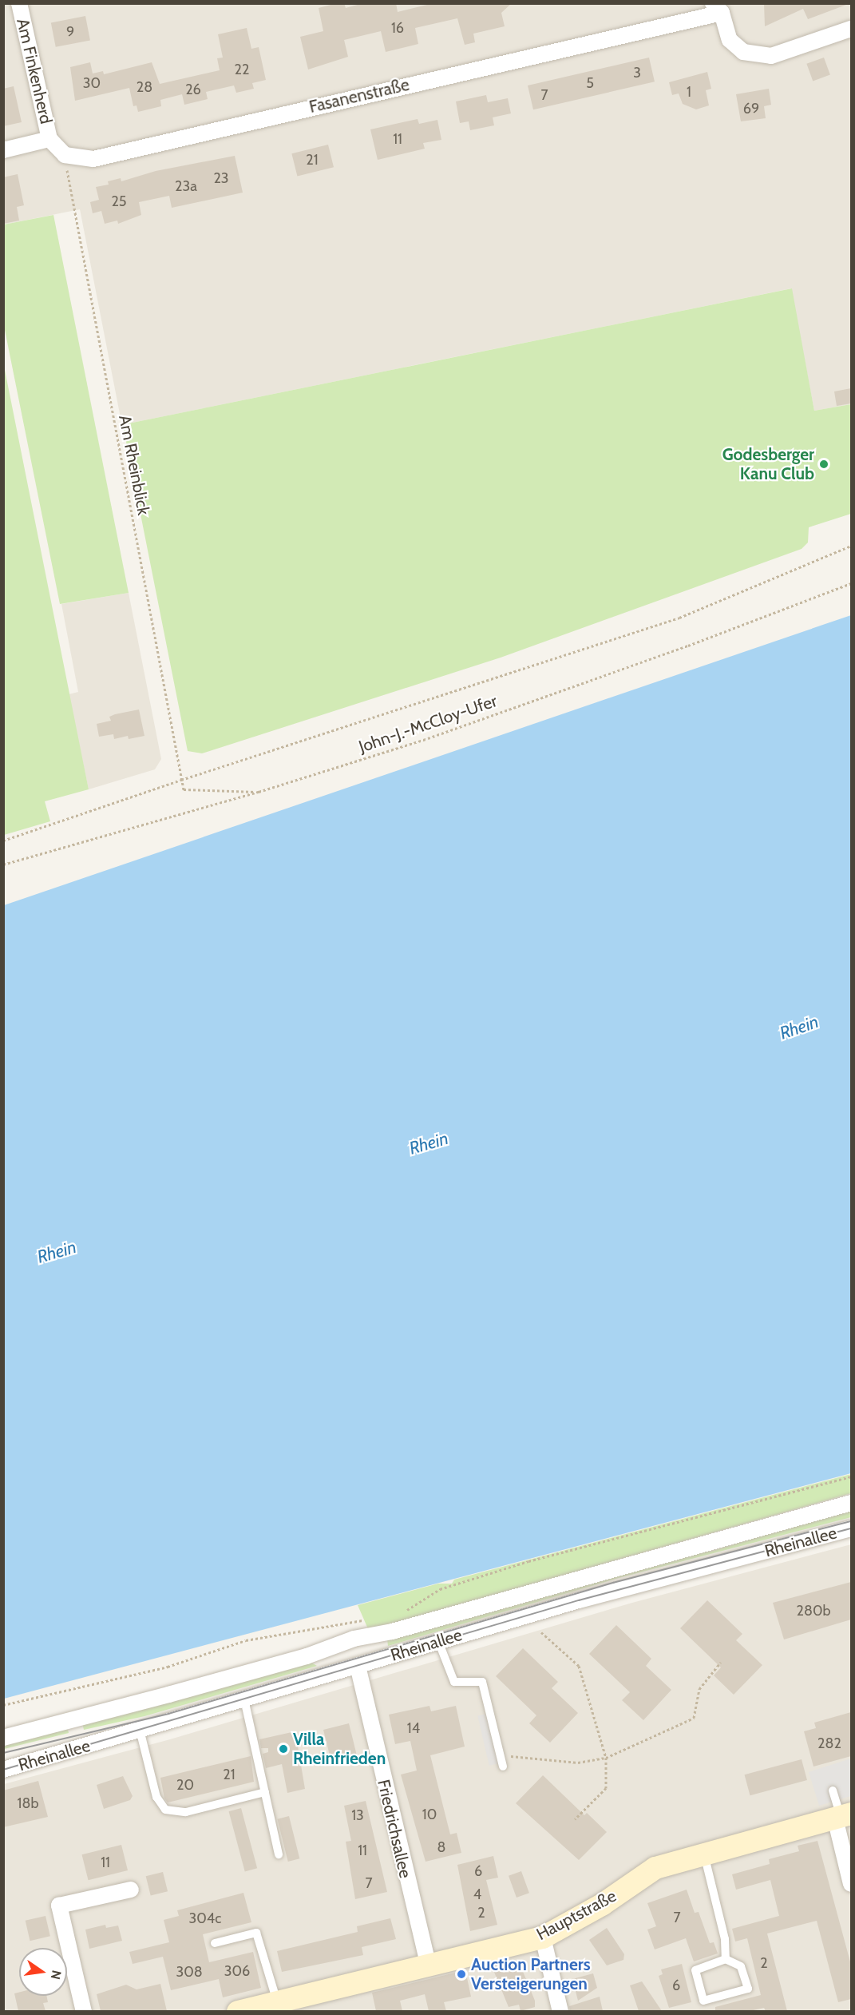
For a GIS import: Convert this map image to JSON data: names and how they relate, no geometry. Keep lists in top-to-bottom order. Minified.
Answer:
{"streets":{"main road":["Hauptstraße"],"street":["Am Finkenherd","Fasanenstraße","Rheinallee","Friedrichsallee"],"path":["Am Rheinblick","John-J.-McCloy-Ufer"]},"crossings":[["Fasanenstraße","Am Rheinblick"],["Rheinallee","Friedrichsallee"],["Friedrichsallee","Hauptstraße"]],"water":["Rhein"],"places":["Godesberger Kanu Club","Villa Rheinfrieden","Auction Partners Versteigerungen"],"house_numbers":["16","9","22","3","30","5","28","26","1","7","69","11","21","23","23a","25","280b","14","282","21","20","18b","10","13","8","11","11","6","7","4","2","7","304c","2","306","308","6"],"north":"right"}
